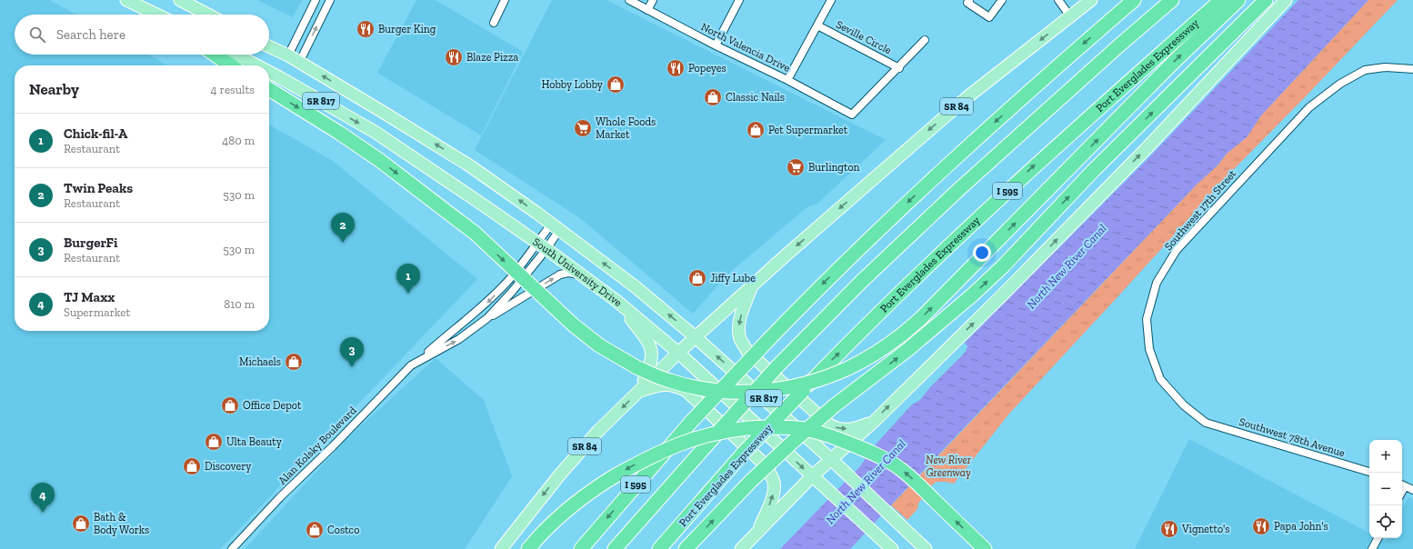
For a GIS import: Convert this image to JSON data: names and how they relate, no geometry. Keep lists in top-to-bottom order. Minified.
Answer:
{"streets":{"highway":["Port Everglades Expressway","I 595"],"main road":["SR 817","SR 84","South University Drive"],"street":["Seville Circle","North Valencia Drive","Southwest 17th Street","Southwest 78th Avenue","Alan Kolsky Boulevard"]},"crossings":[["Seville Circle","North Valencia Drive"],["SR 84","South University Drive"],["Southwest 17th Street","Southwest 78th Avenue"],["South University Drive","Alan Kolsky Boulevard"]],"water":["North New River Canal"],"parks":["New River Greenway"],"places":{"restaurant":["Burger King","Blaze Pizza","Popeyes","Papa John's","Vignetto's"],"shop":["Hobby Lobby","Classic Nails","Pet Supermarket","Jiffy Lube","Michaels","Office Depot","Ulta Beauty","Discovery","Bath & Body Works","Costco"],"supermarket":["Whole Foods Market","Burlington"]},"page":{"search":"Search here","heading":["Nearby","4 results"],"list":[{"mark":"1","name":"Chick-fil-A","note":"Restaurant","value":"480 m"},{"mark":"2","name":"Twin Peaks","note":"Restaurant","value":"530 m"},{"mark":"3","name":"BurgerFi","note":"Restaurant","value":"530 m"},{"mark":"4","name":"TJ Maxx","note":"Supermarket","value":"810 m"}],"pins":["2","1","3","4"],"map_buttons":["+","−"]}}
